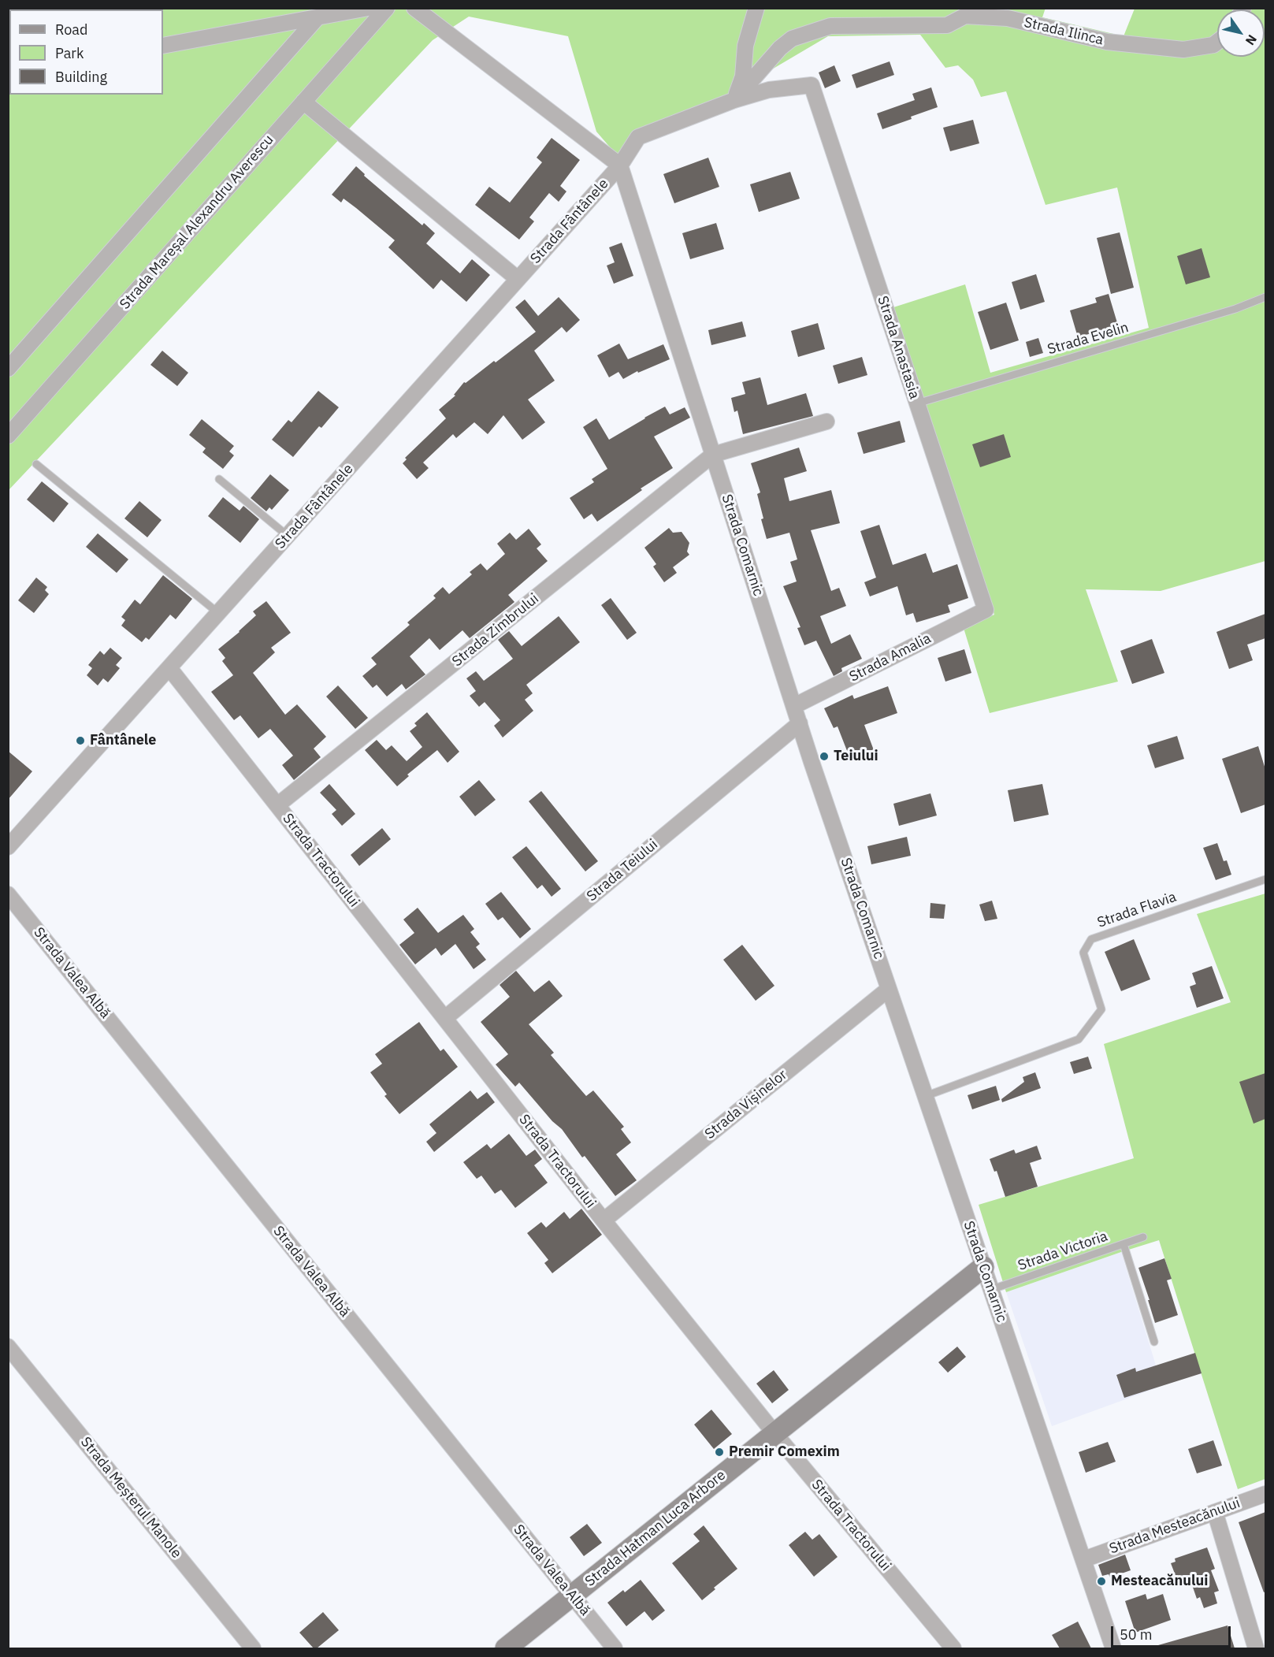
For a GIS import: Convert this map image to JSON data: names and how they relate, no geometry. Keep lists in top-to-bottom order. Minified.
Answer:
{"streets":{"street":["Strada Ilinca","Strada Fântânele","Strada Mareșal Alexandru Averescu","Strada Anastasia","Strada Comarnic","Strada Zimbrului","Strada Amalia","Strada Tractorului","Strada Teiului","Strada Valea Albă","Strada Vișinelor","Strada Meșterul Manole","Strada Mesteacănului","Strada Hatman Luca Arbore"],"lane":["Strada Evelin","Strada Flavia","Strada Victoria"]},"crossings":[["Strada Ilinca","Strada Fântânele"],["Strada Fântânele","Strada Anastasia"],["Strada Fântânele","Strada Comarnic"],["Strada Fântânele","Strada Tractorului"],["Strada Evelin","Strada Anastasia"],["Strada Anastasia","Strada Amalia"],["Strada Comarnic","Strada Zimbrului"],["Strada Comarnic","Strada Amalia"],["Strada Comarnic","Strada Teiului"],["Strada Comarnic","Strada Flavia"],["Strada Comarnic","Strada Vișinelor"],["Strada Comarnic","Strada Victoria"],["Strada Comarnic","Strada Mesteacănului"],["Strada Comarnic","Strada Hatman Luca Arbore"],["Strada Zimbrului","Strada Tractorului"],["Strada Tractorului","Strada Teiului"],["Strada Tractorului","Strada Vișinelor"],["Strada Tractorului","Strada Hatman Luca Arbore"],["Strada Valea Albă","Strada Hatman Luca Arbore"]],"places":["Fântânele","Teiului","Premir Comexim","Mesteacănului"],"legend":["Road","Park","Building"],"scale_bar":"50 m","north":"bottom right"}
